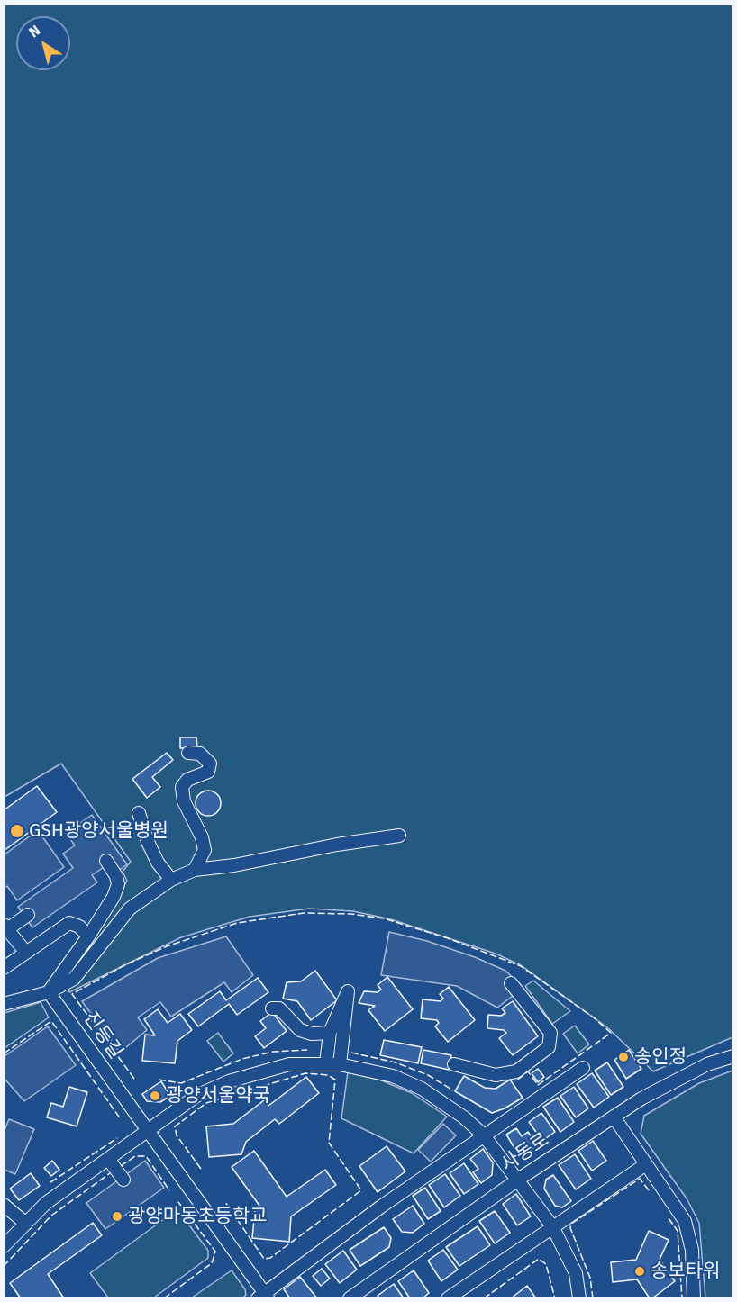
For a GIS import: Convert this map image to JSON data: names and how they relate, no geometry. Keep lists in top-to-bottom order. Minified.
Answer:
{"streets":{"street":["진등길","사동로"]},"places":["GSH광양서울병원","송인정","광양서울약국","광양마동초등학교","송보타워"],"north":"top left"}
